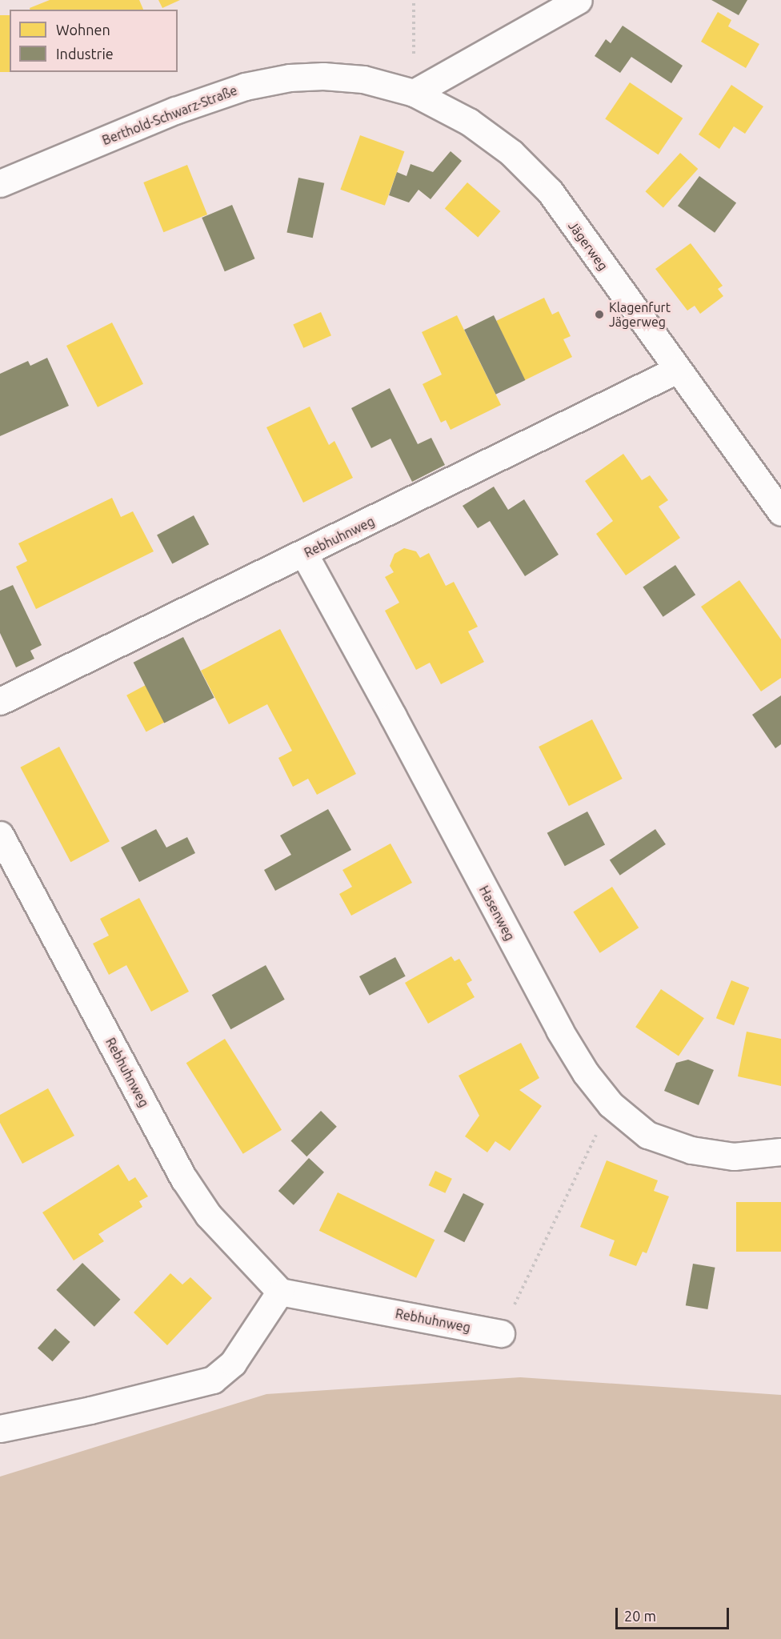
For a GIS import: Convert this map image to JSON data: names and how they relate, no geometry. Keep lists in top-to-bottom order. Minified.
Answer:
{"streets":{"street":["Berthold-Schwarz-Straße","Jägerweg","Rebhuhnweg","Hasenweg"]},"crossings":[["Berthold-Schwarz-Straße","Jägerweg"],["Jägerweg","Rebhuhnweg"],["Rebhuhnweg","Hasenweg"]],"places":["Klagenfurt Jägerweg"],"legend":["Wohnen","Industrie"],"scale_bar":"20 m"}
